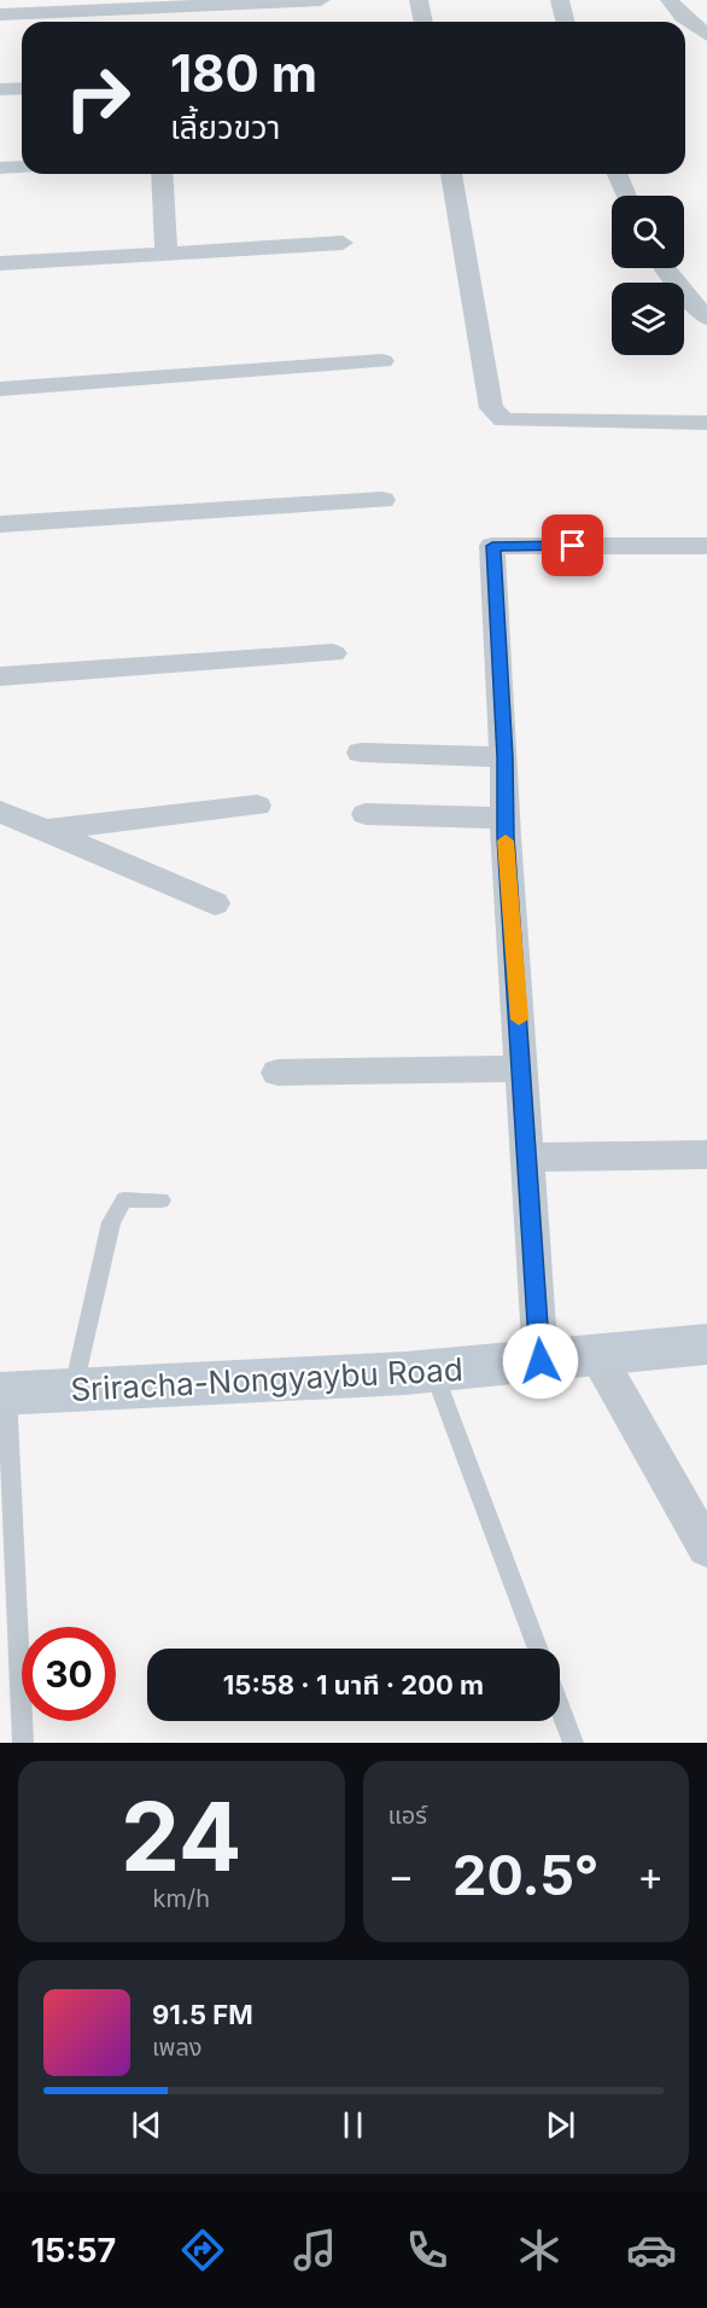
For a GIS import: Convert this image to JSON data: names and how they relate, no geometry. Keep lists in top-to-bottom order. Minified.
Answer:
{"streets":{"main road":["Sriracha-Nongyaybu Road"]},"page":{"turn":["180 m","เลี้ยวขวา"],"limit":"30","trip":"15:58 · 1 นาที · 200 m","tile":[["24","km/h"],"แอร์"],"heat":["−","20.5°","+"],"song":["91.5 FM","เพลง"],"tabs":"15:57"}}
